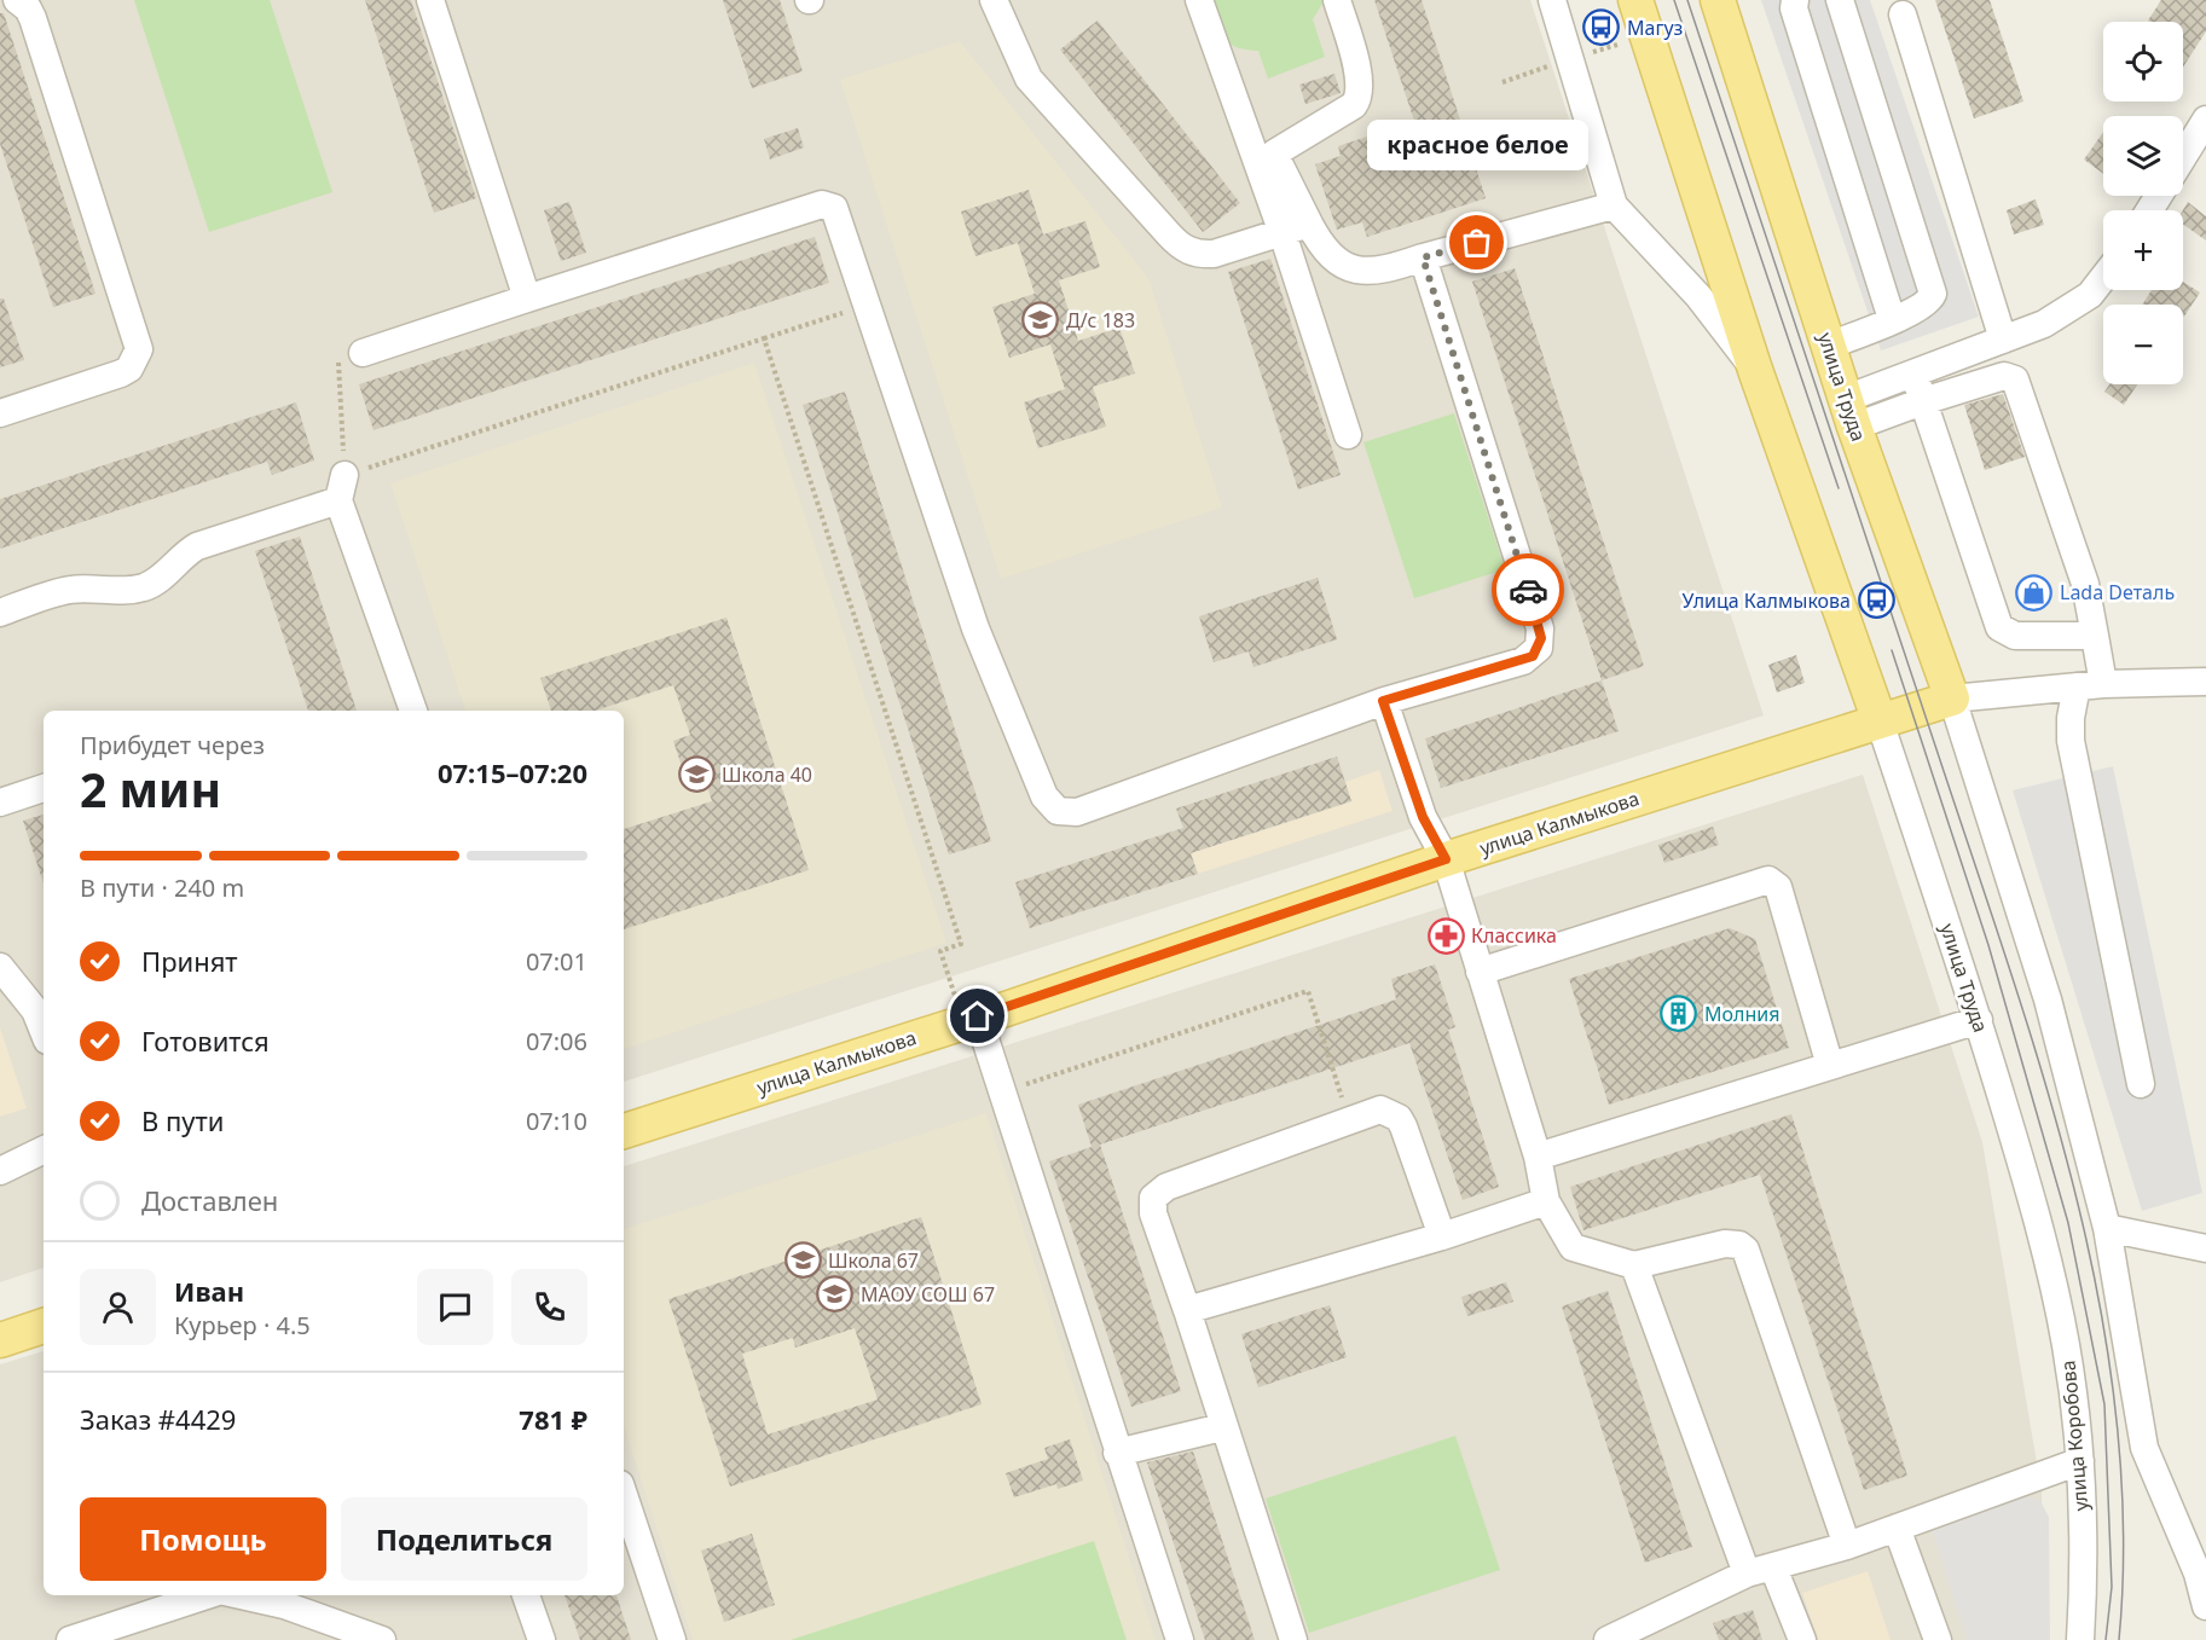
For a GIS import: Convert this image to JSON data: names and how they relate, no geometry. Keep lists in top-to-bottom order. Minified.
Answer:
{"streets":{"main road":["улица Труда","улица Калмыкова"],"street":["улица Коробова"]},"crossings":[["улица Труда","улица Калмыкова"],["улица Труда","улица Коробова"]],"places":{"bus stop":["Магуз","Улица Калмыкова"],"other":["красное белое"],"school or university":["Д/с 183","Школа 40","Школа 67","МАОУ СОШ 67"],"shop":["Lada Dеталь"],"pharmacy":["Классика"],"building":["Молния"]},"page":{"map_buttons":["+","−"],"bubble":"красное белое","heading":["2 мин","Прибудет через","07:15–07:20"],"panel":["Иван","Курьер · 4.5","Заказ #4429","781 ₽"],"bar":"В пути · 240 m","list":[["Принят","07:01"],["Готовится","07:06"],["В пути","07:10"],"Доставлен"],"buttons":["Помощь","Поделиться"]}}
